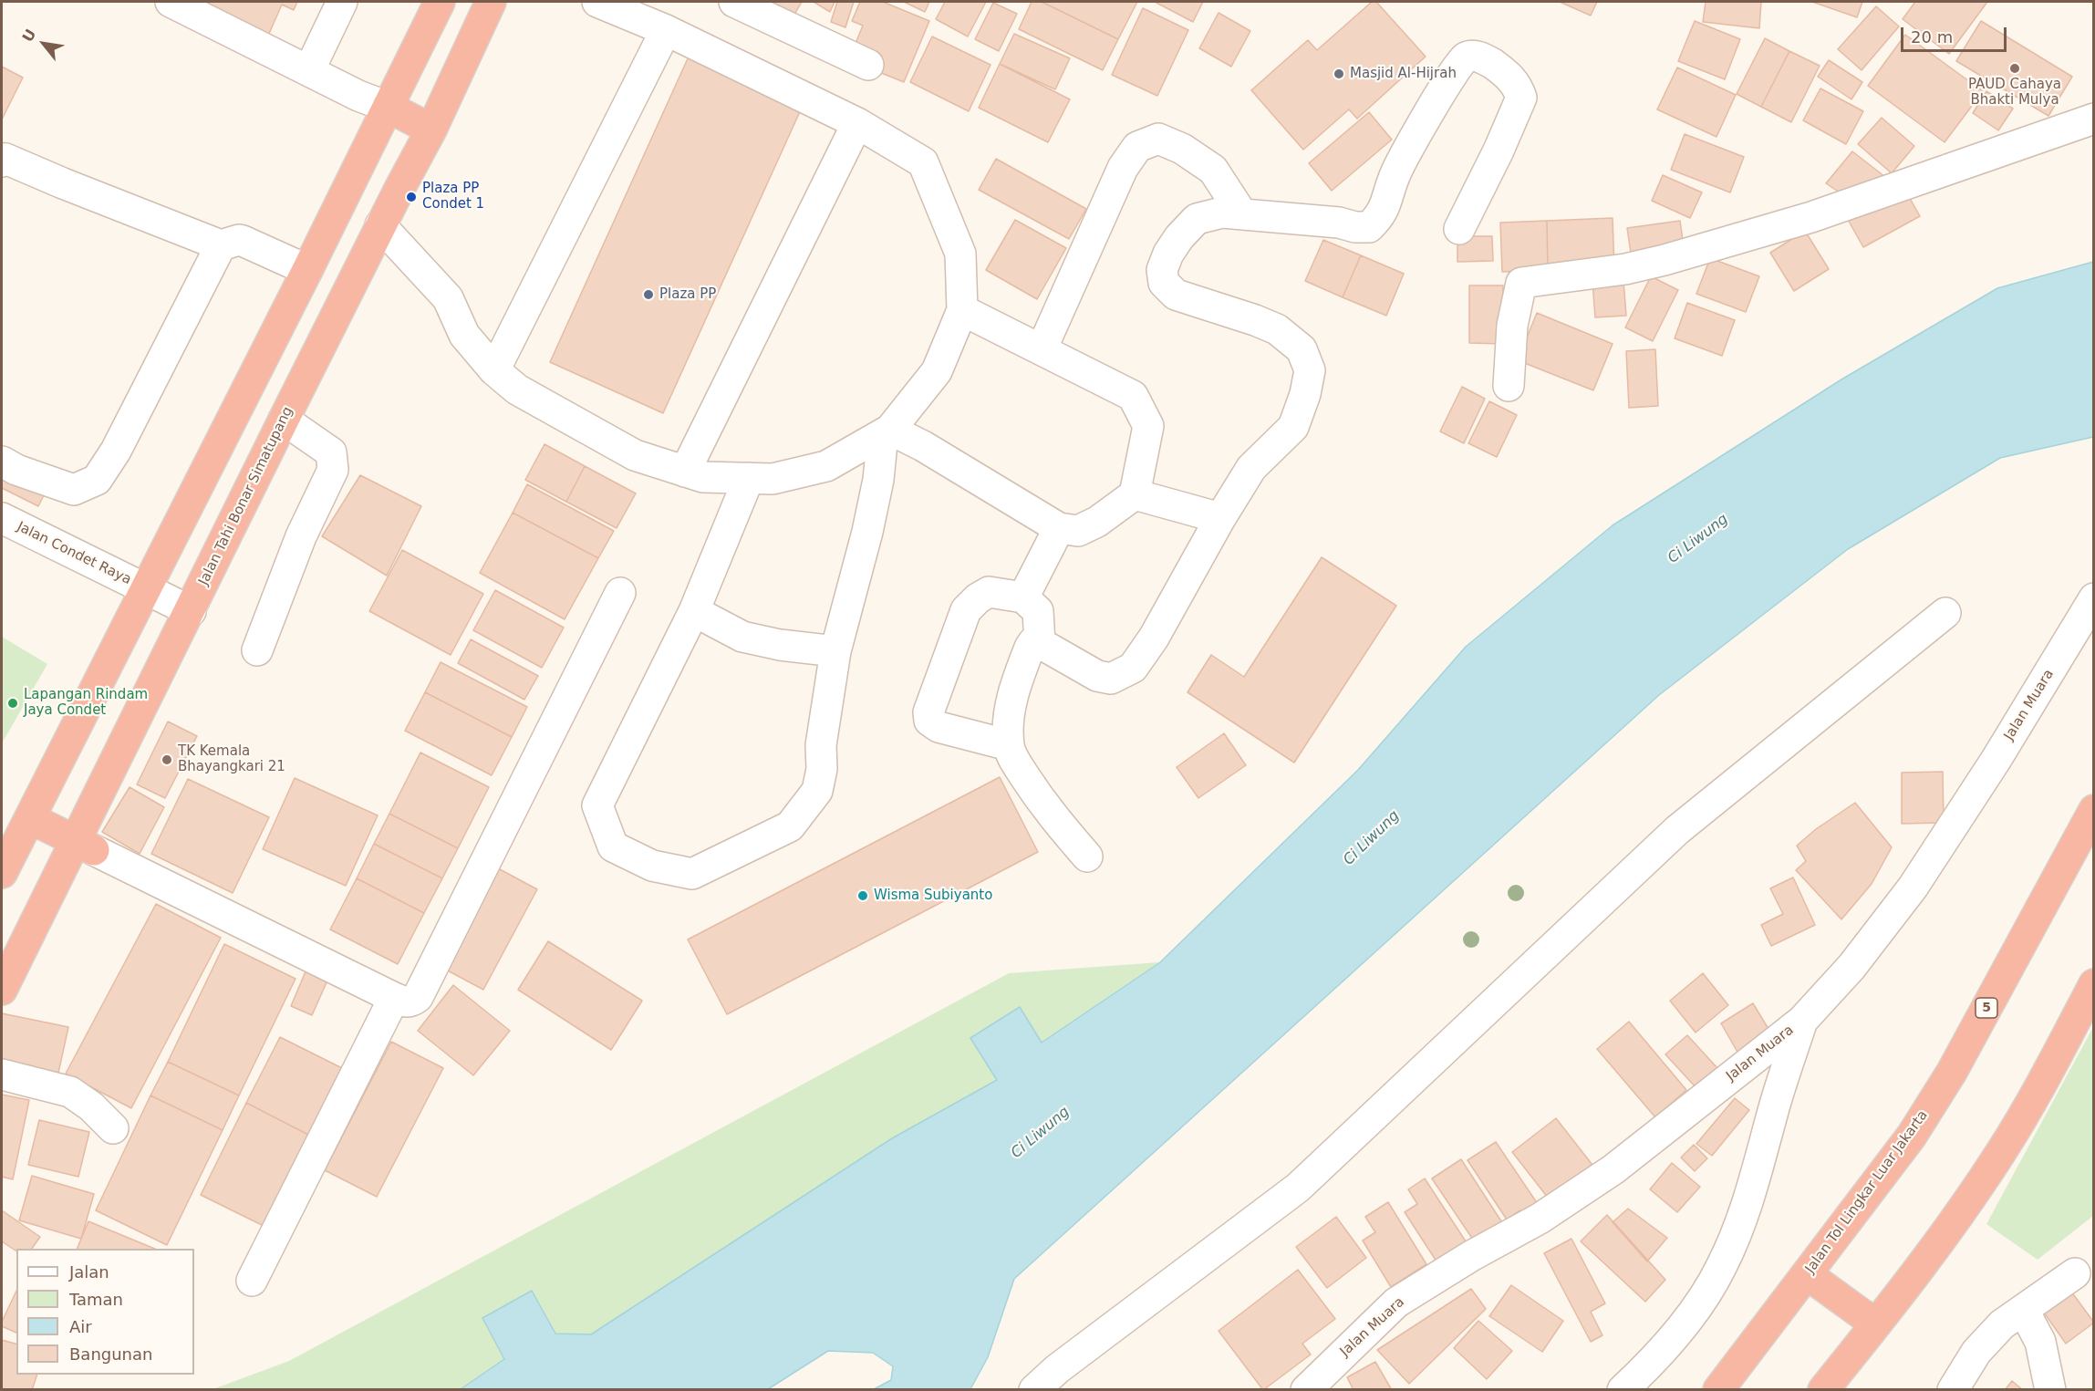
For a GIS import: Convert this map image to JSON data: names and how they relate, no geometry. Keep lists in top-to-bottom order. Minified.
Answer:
{"streets":{"highway":["Jalan Tahi Bonar Simatupang","5","Jalan Tol Lingkar Luar Jakarta"],"street":["Jalan Condet Raya","Jalan Muara"]},"crossings":[["Jalan Tahi Bonar Simatupang","Jalan Condet Raya"]],"water":["Ci Liwung"],"places":["PAUD Cahaya Bhakti Mulya","Masjid Al-Hijrah","Plaza PP Condet 1","Plaza PP","Lapangan Rindam Jaya Condet","TK Kemala Bhayangkari 21","Wisma Subiyanto"],"legend":["Jalan","Taman","Air","Bangunan"],"scale_bar":"20 m","north":"top left"}
